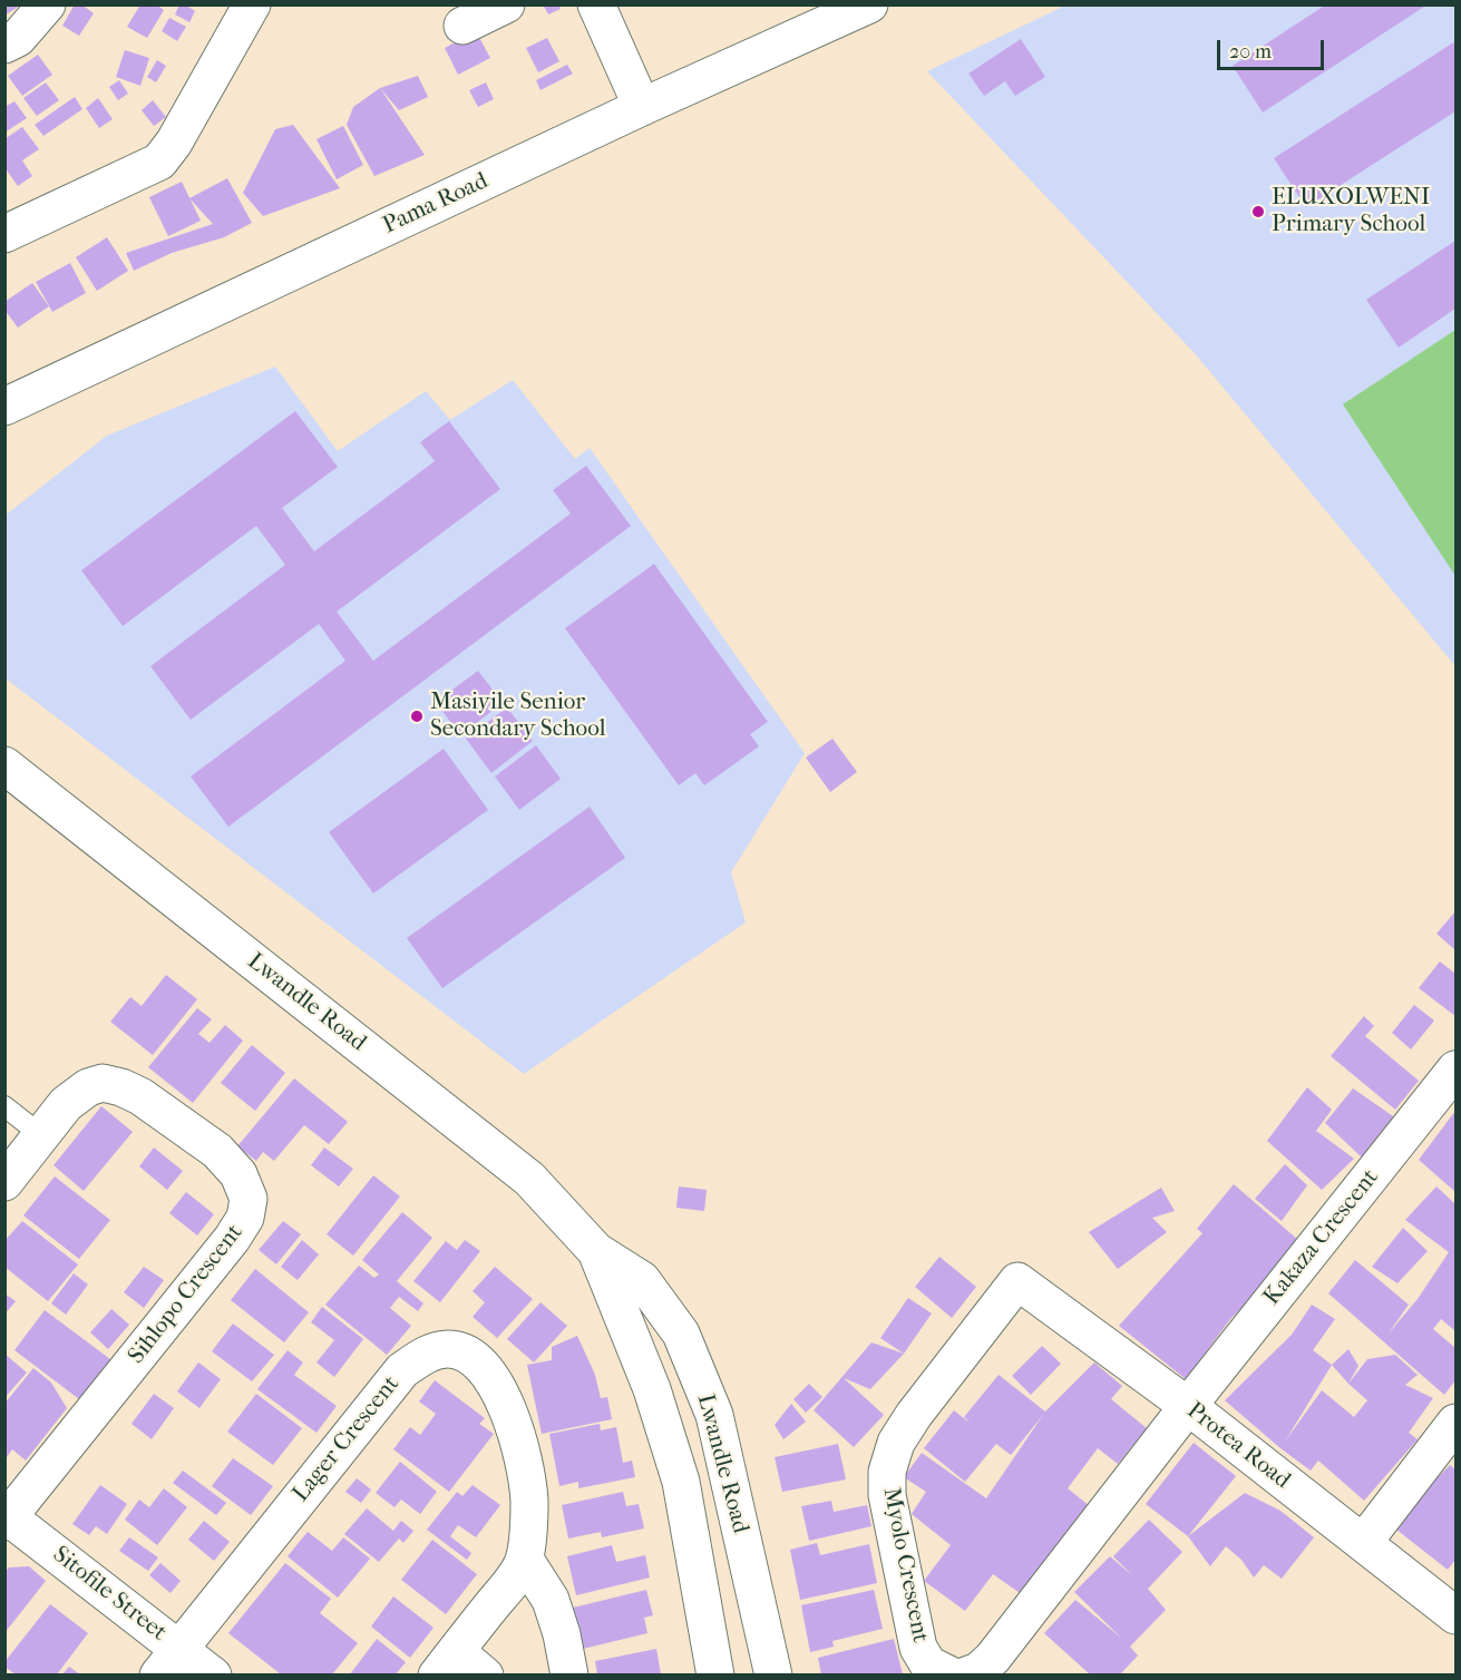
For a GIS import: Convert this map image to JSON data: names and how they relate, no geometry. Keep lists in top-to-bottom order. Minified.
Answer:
{"streets":{"street":["Pama Road","Lwandle Road","Kakaza Crescent","Sihlopo Crescent","Lager Crescent","Protea Road","Myolo Crescent","Sitofile Street"]},"crossings":[["Kakaza Crescent","Protea Road"],["Sihlopo Crescent","Sitofile Street"],["Lager Crescent","Sitofile Street"],["Protea Road","Myolo Crescent"]],"places":["ELUXOLWENI Primary School","Masiyile Senior Secondary School"],"scale_bar":"20 m"}
